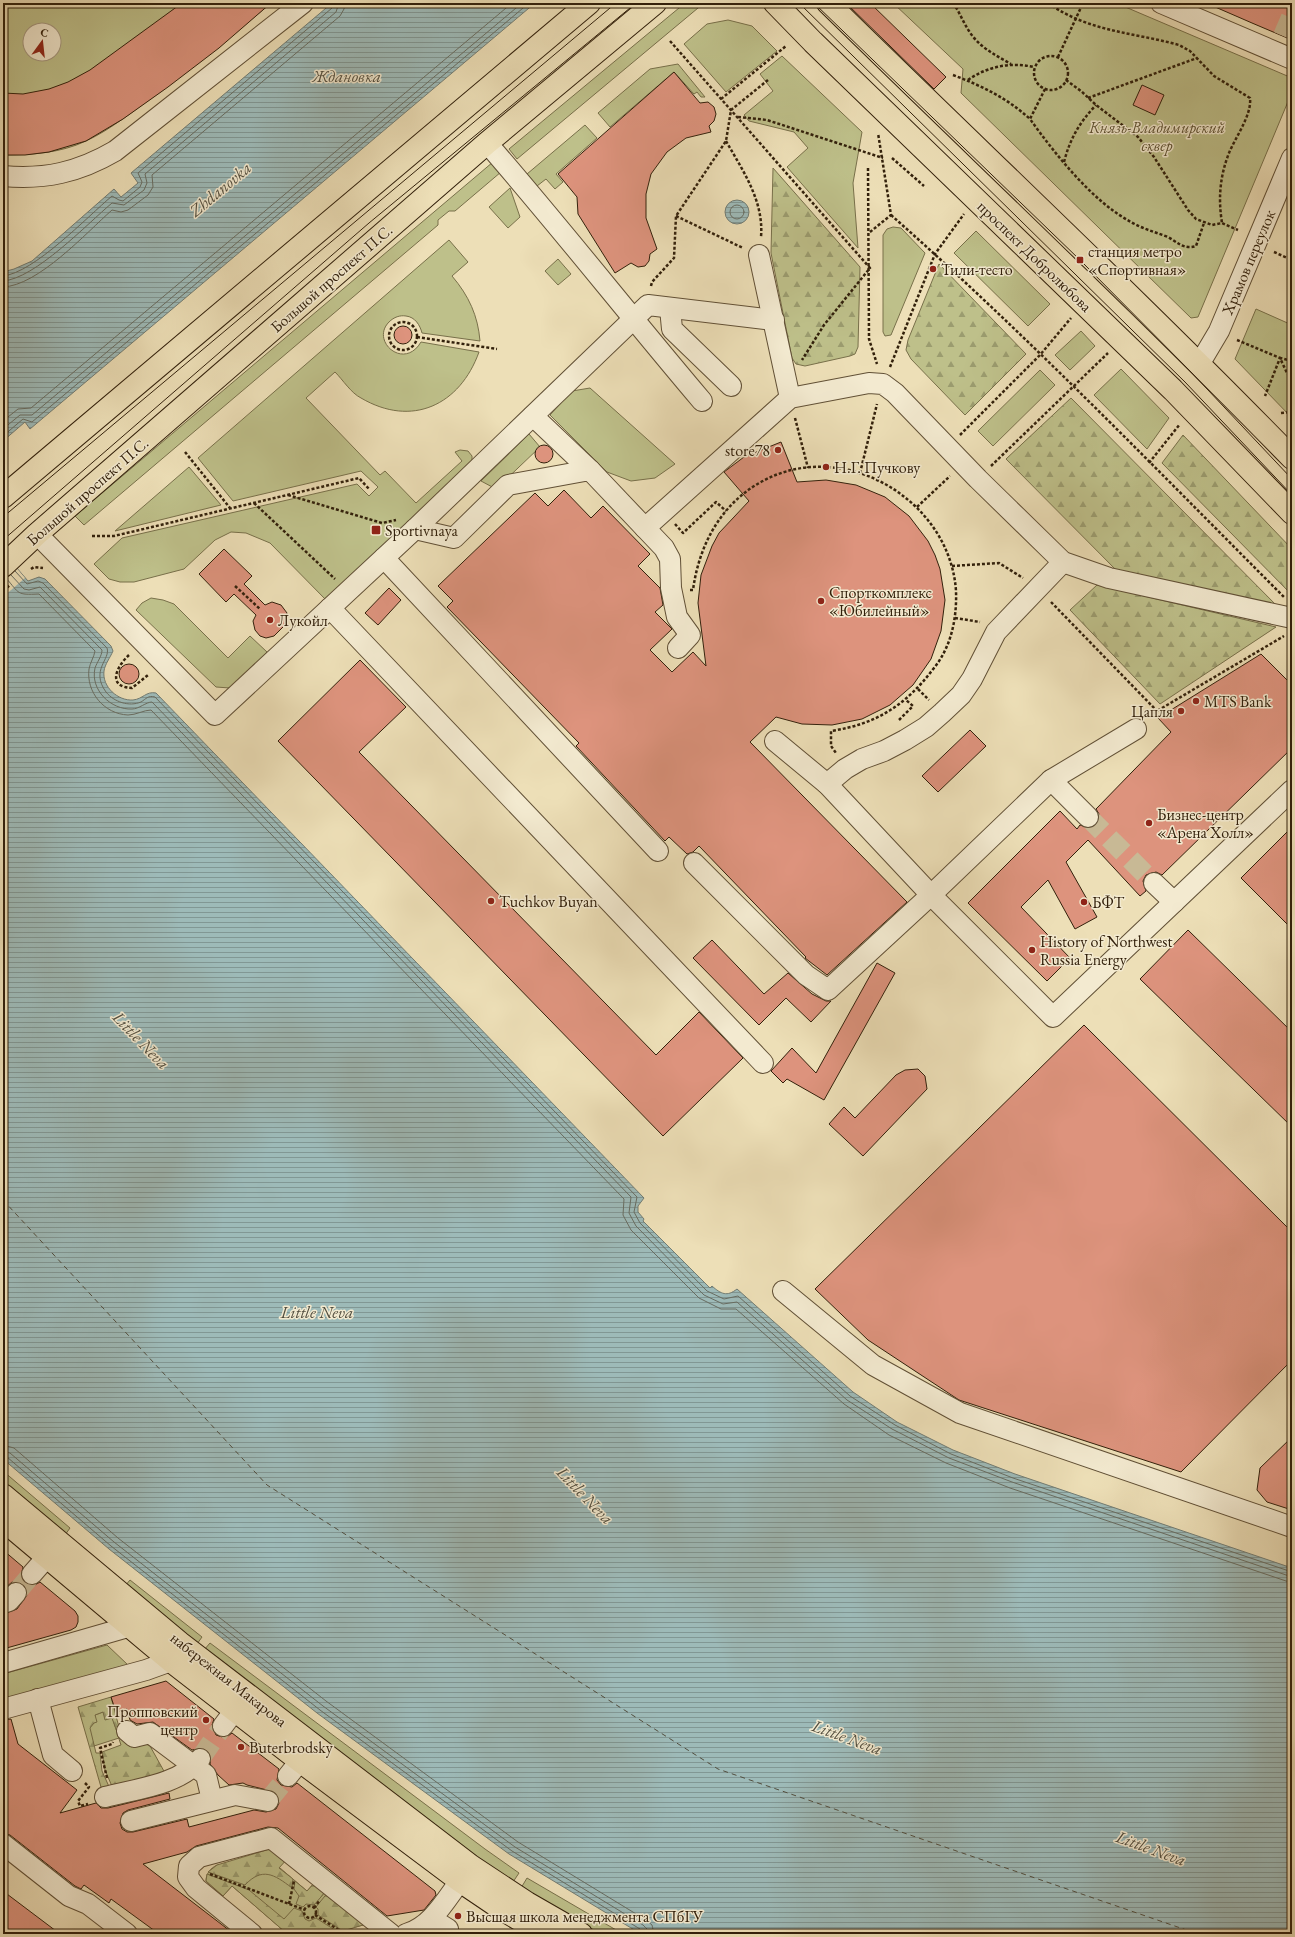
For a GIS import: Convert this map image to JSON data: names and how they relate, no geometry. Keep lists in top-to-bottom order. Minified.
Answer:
{"streets":{"main road":["проспект Добролюбова","Большой проспект П.С.","набережная Макарова"],"street":["Храмов переулок"]},"water":["Ждановка","Zhdanovka","Little Neva"],"parks":["Князь-Владимирский сквер"],"places":{"transit":["станция метро «Спортивная»","Sportivnaya"],"other":["Тили-тесто","store78","Н.Г. Пучкову","Спорткомплекс «Юбилейный»","Лукойл","МТS Bank","Цапля","Бизнес-центр «Арена Холл»","Tuchkov Buyan","БФТ","History of Northwest Russia Energy","Пропповский центр","Buterbrodsky","Высшая школа менеджмента СПбГУ"]},"north":"top"}
